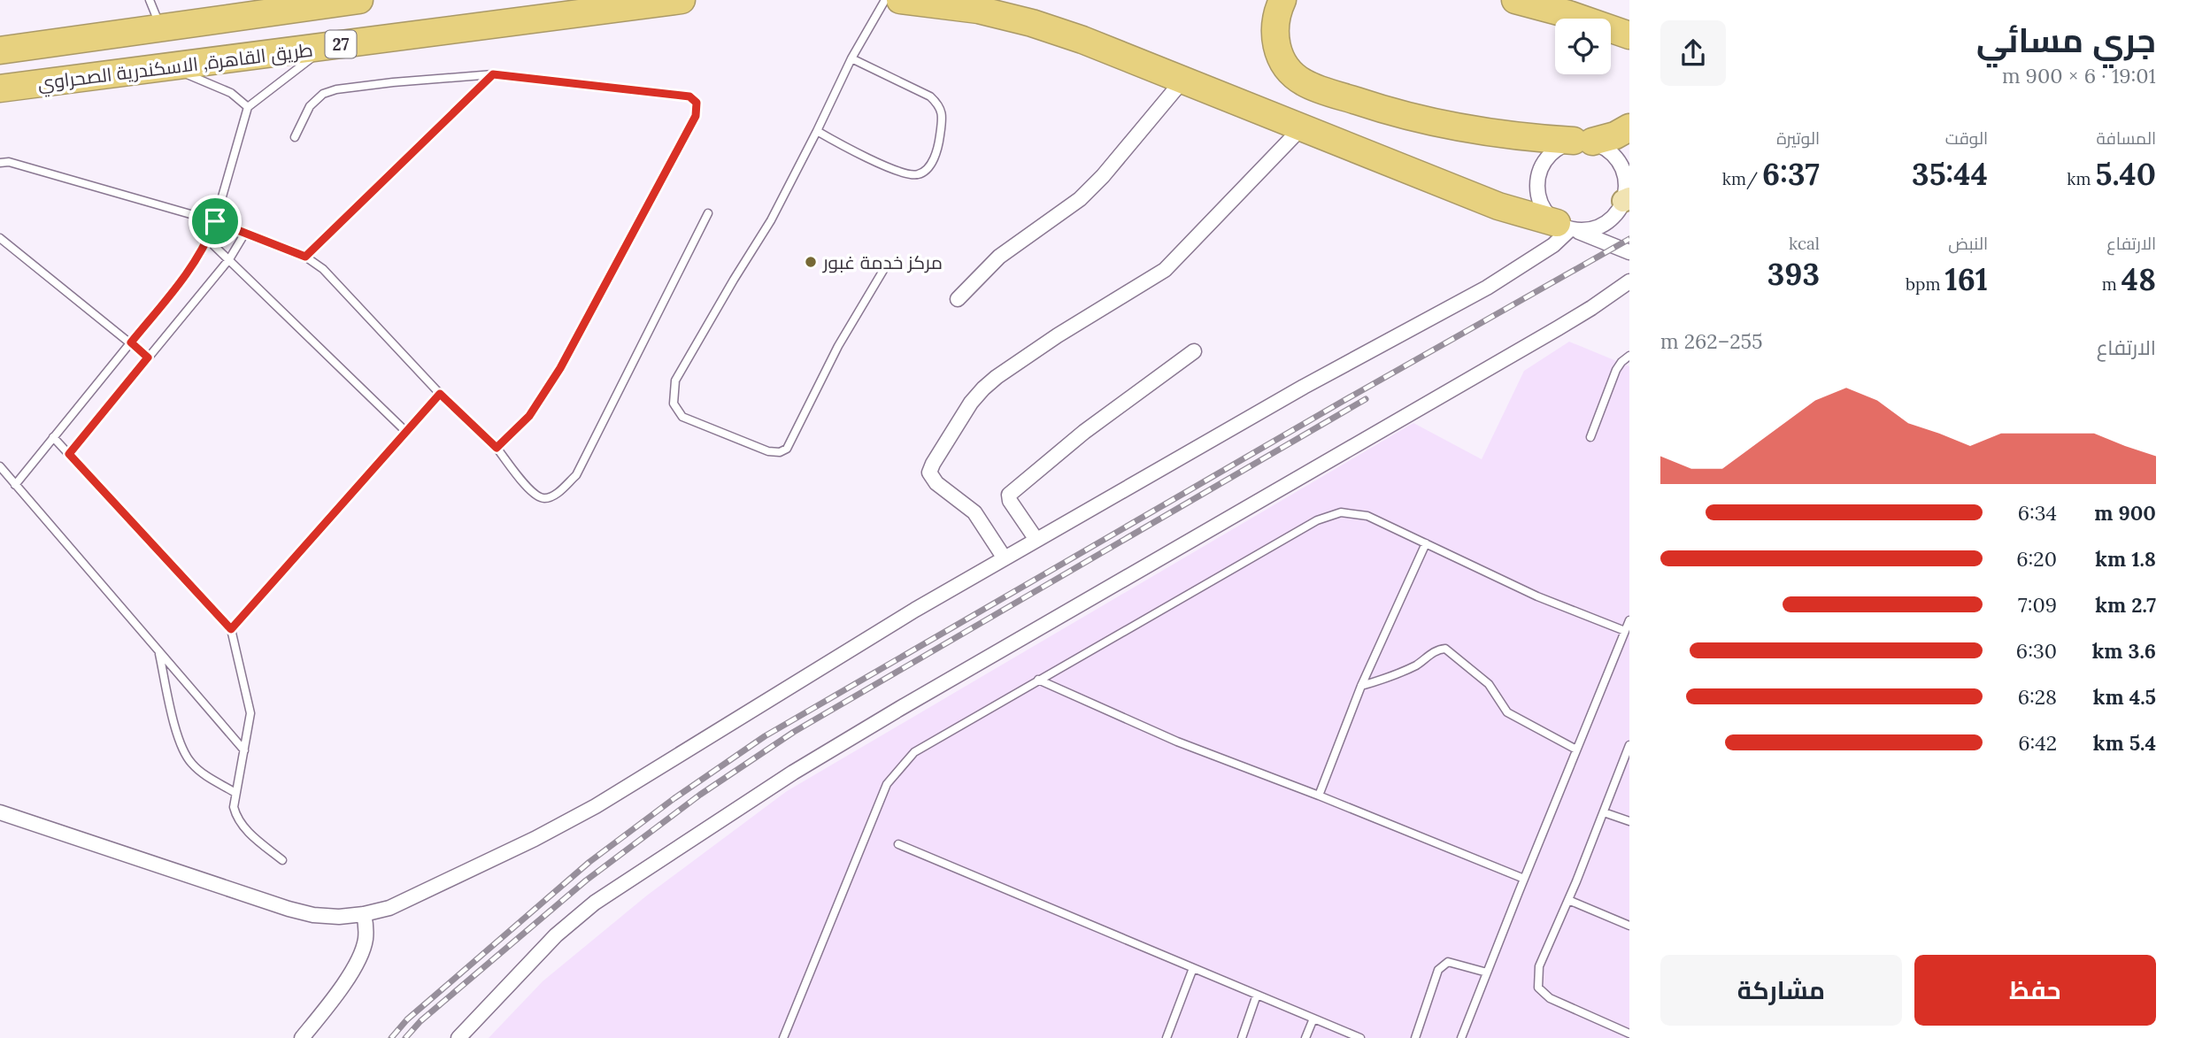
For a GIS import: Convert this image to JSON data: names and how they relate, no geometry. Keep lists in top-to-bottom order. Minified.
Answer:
{"streets":{"highway":["27","طريق القاهرة, الاسكندرية الصحراوي"]},"places":["مركز خدمة غبور"],"page":{"heading":["جري مسائي","19:01 · 6 × 900 m"],"stats":[["المسافة","5.40 km"],["الوقت","35:44"],["الوتيرة","6:37 /km"],["الارتفاع","48 m"],["النبض","161 bpm"],["kcal","393"]],"chart":["الارتفاع","255–262 m"],"list":[{"name":"900 m","note":"6:34"},{"name":"1.8 km","note":"6:20"},{"name":"2.7 km","note":"7:09"},{"name":"3.6 km","note":"6:30"},{"name":"4.5 km","note":"6:28"},{"name":"5.4 km","note":"6:42"}],"buttons":["حفظ","مشاركة"]}}
